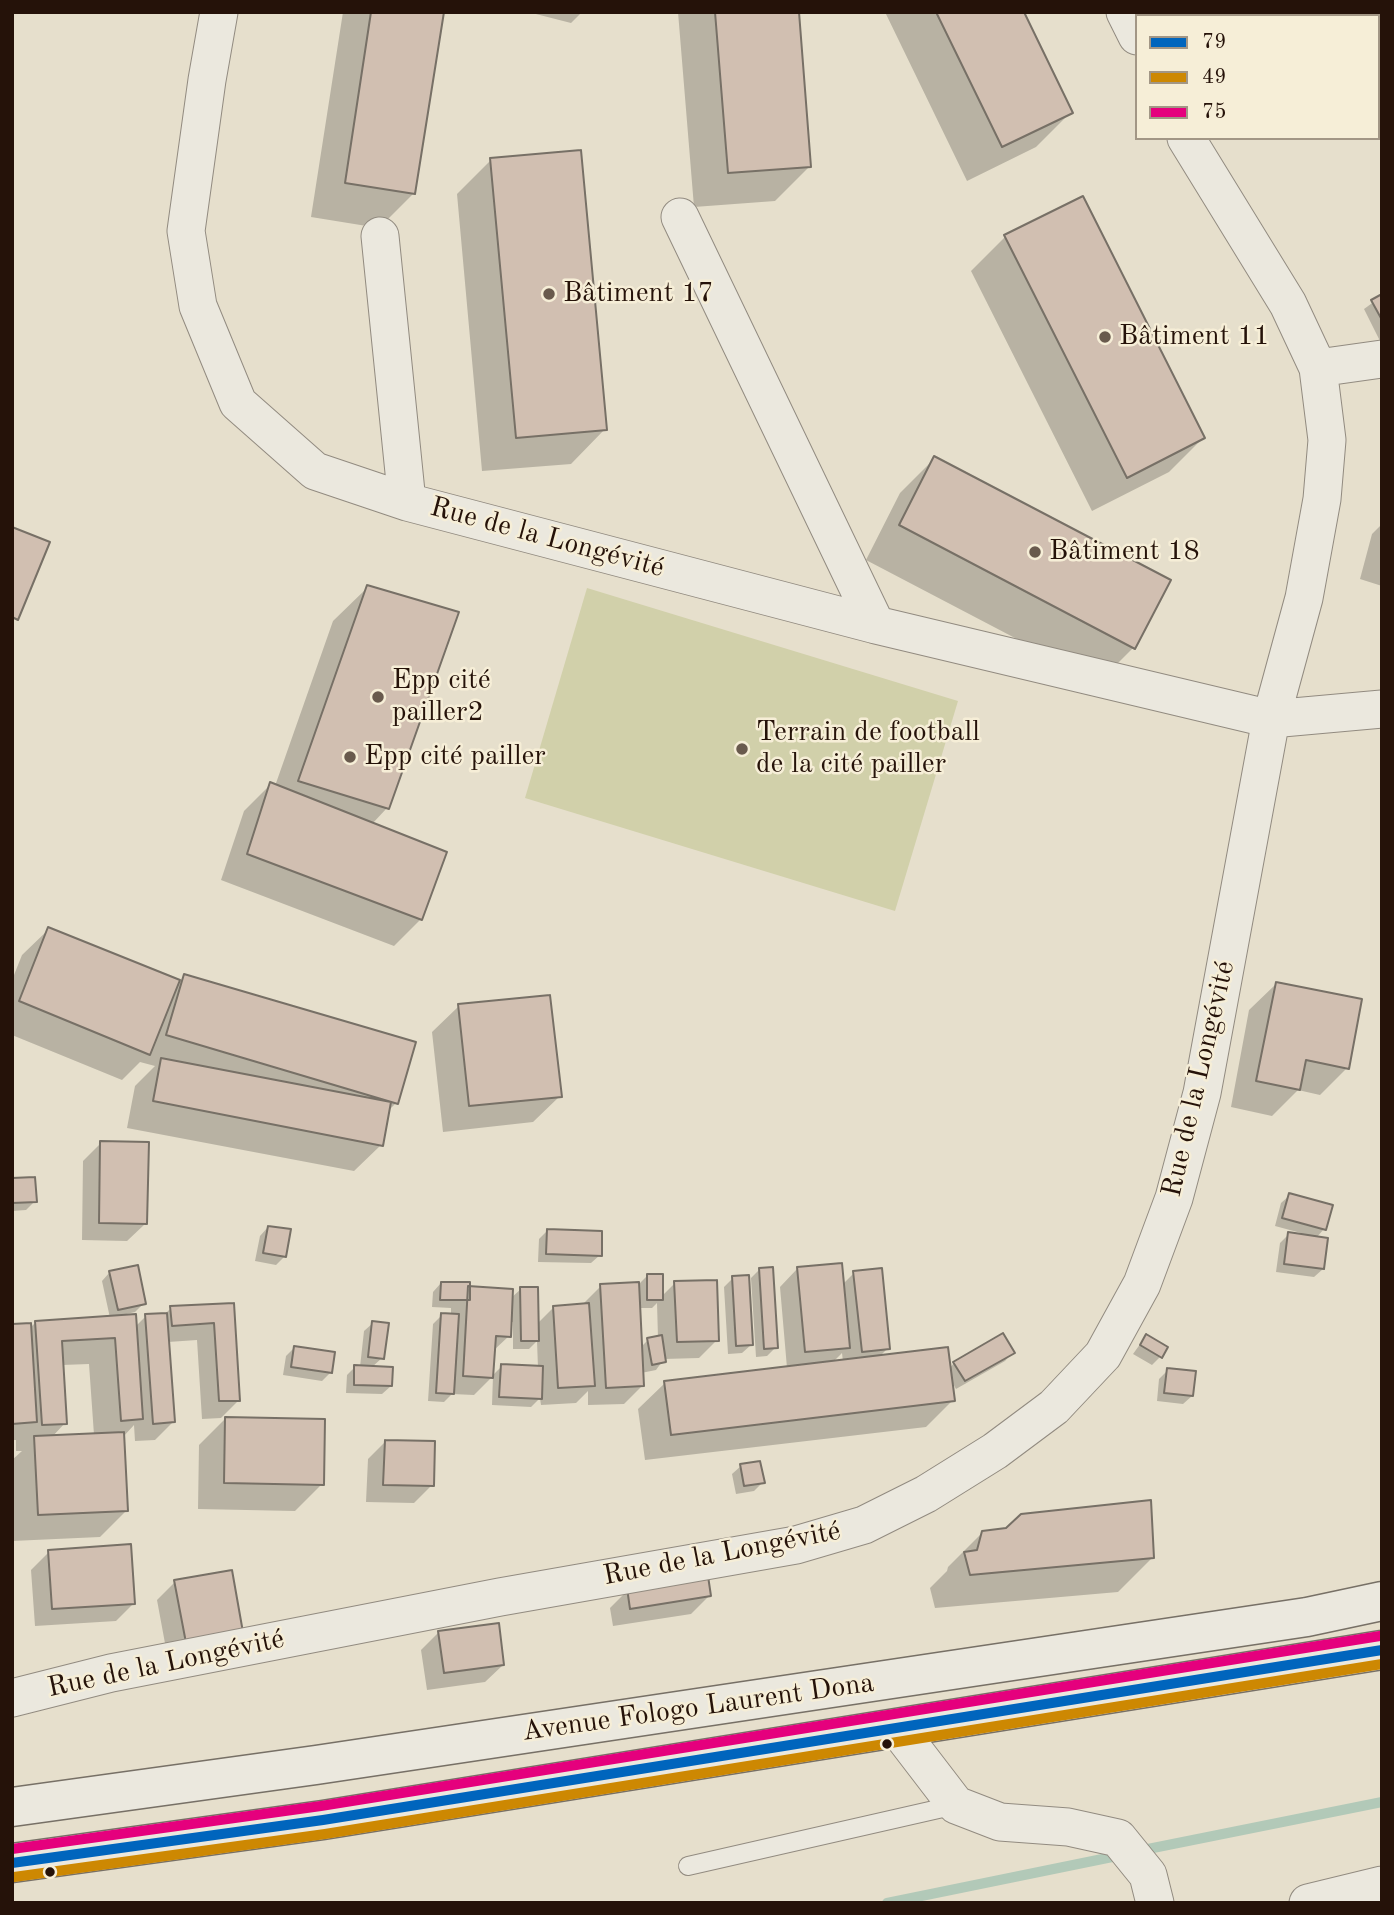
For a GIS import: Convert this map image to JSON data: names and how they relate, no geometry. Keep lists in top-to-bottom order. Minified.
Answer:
{"streets":{"main road":["Avenue Fologo Laurent Dona"],"street":["Rue de la Longévité"]},"places":["Bâtiment 17","Bâtiment 11","Bâtiment 18","Epp cité pailler2","Terrain de football de la cité pailler","Epp cité pailler"],"lines":["transit line 75","transit line 79","transit line 49"],"legend":["79","49","75"]}
